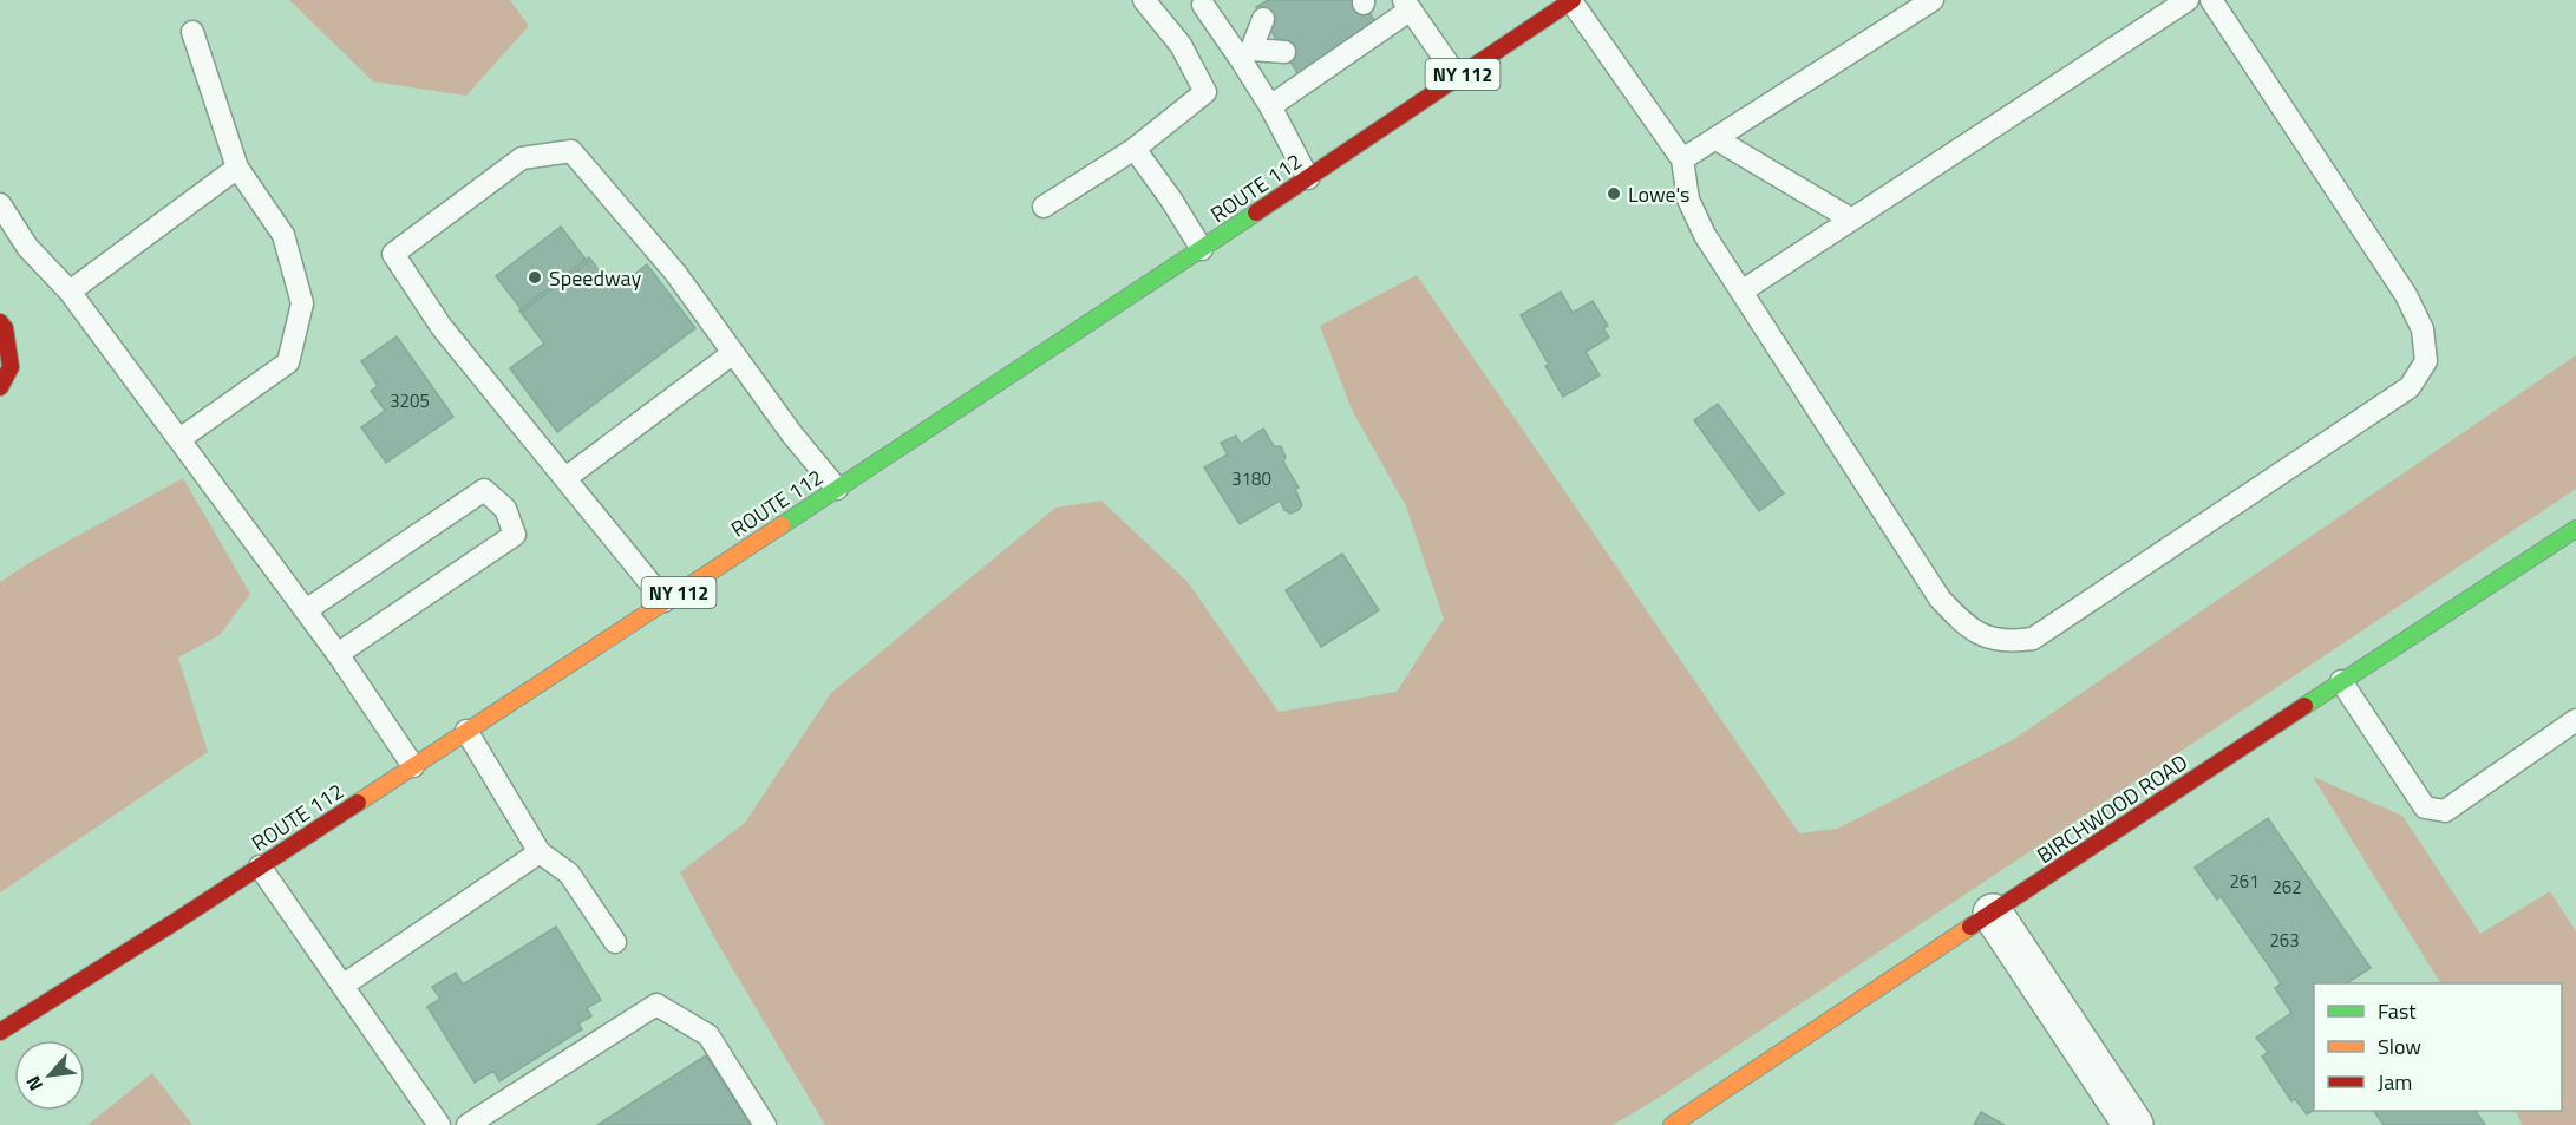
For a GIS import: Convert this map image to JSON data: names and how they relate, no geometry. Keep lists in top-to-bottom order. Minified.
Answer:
{"streets":{"main road":["NY 112","ROUTE 112","BIRCHWOOD ROAD"]},"places":["Lowe's","Speedway"],"house_numbers":["3205","3180","261","262","263"],"legend":["Fast","Slow","Jam"],"north":"bottom left"}
